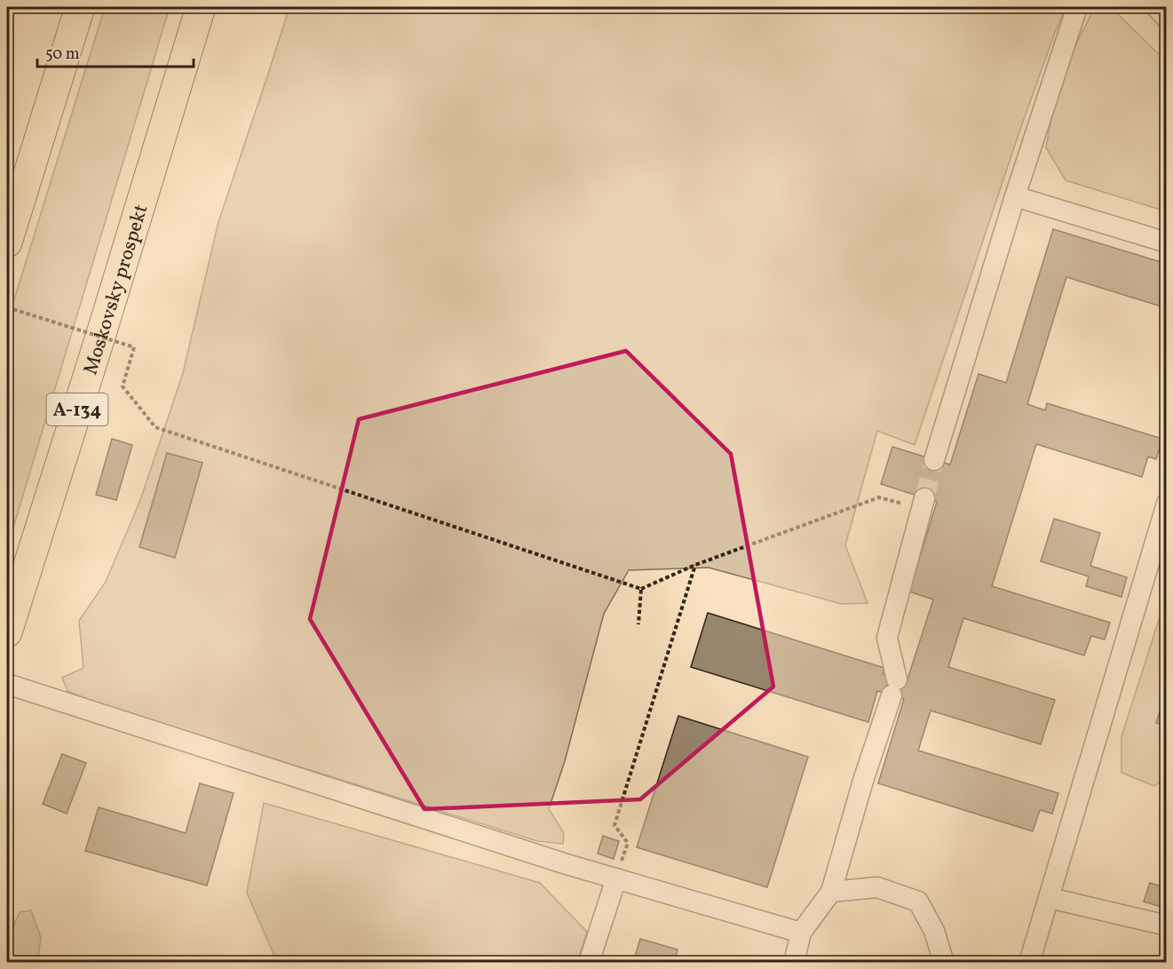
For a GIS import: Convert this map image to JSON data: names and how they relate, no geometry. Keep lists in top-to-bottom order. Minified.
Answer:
{"streets":{"highway":["Moskovsky prospekt","А-134"]},"scale_bar":"50 m"}
